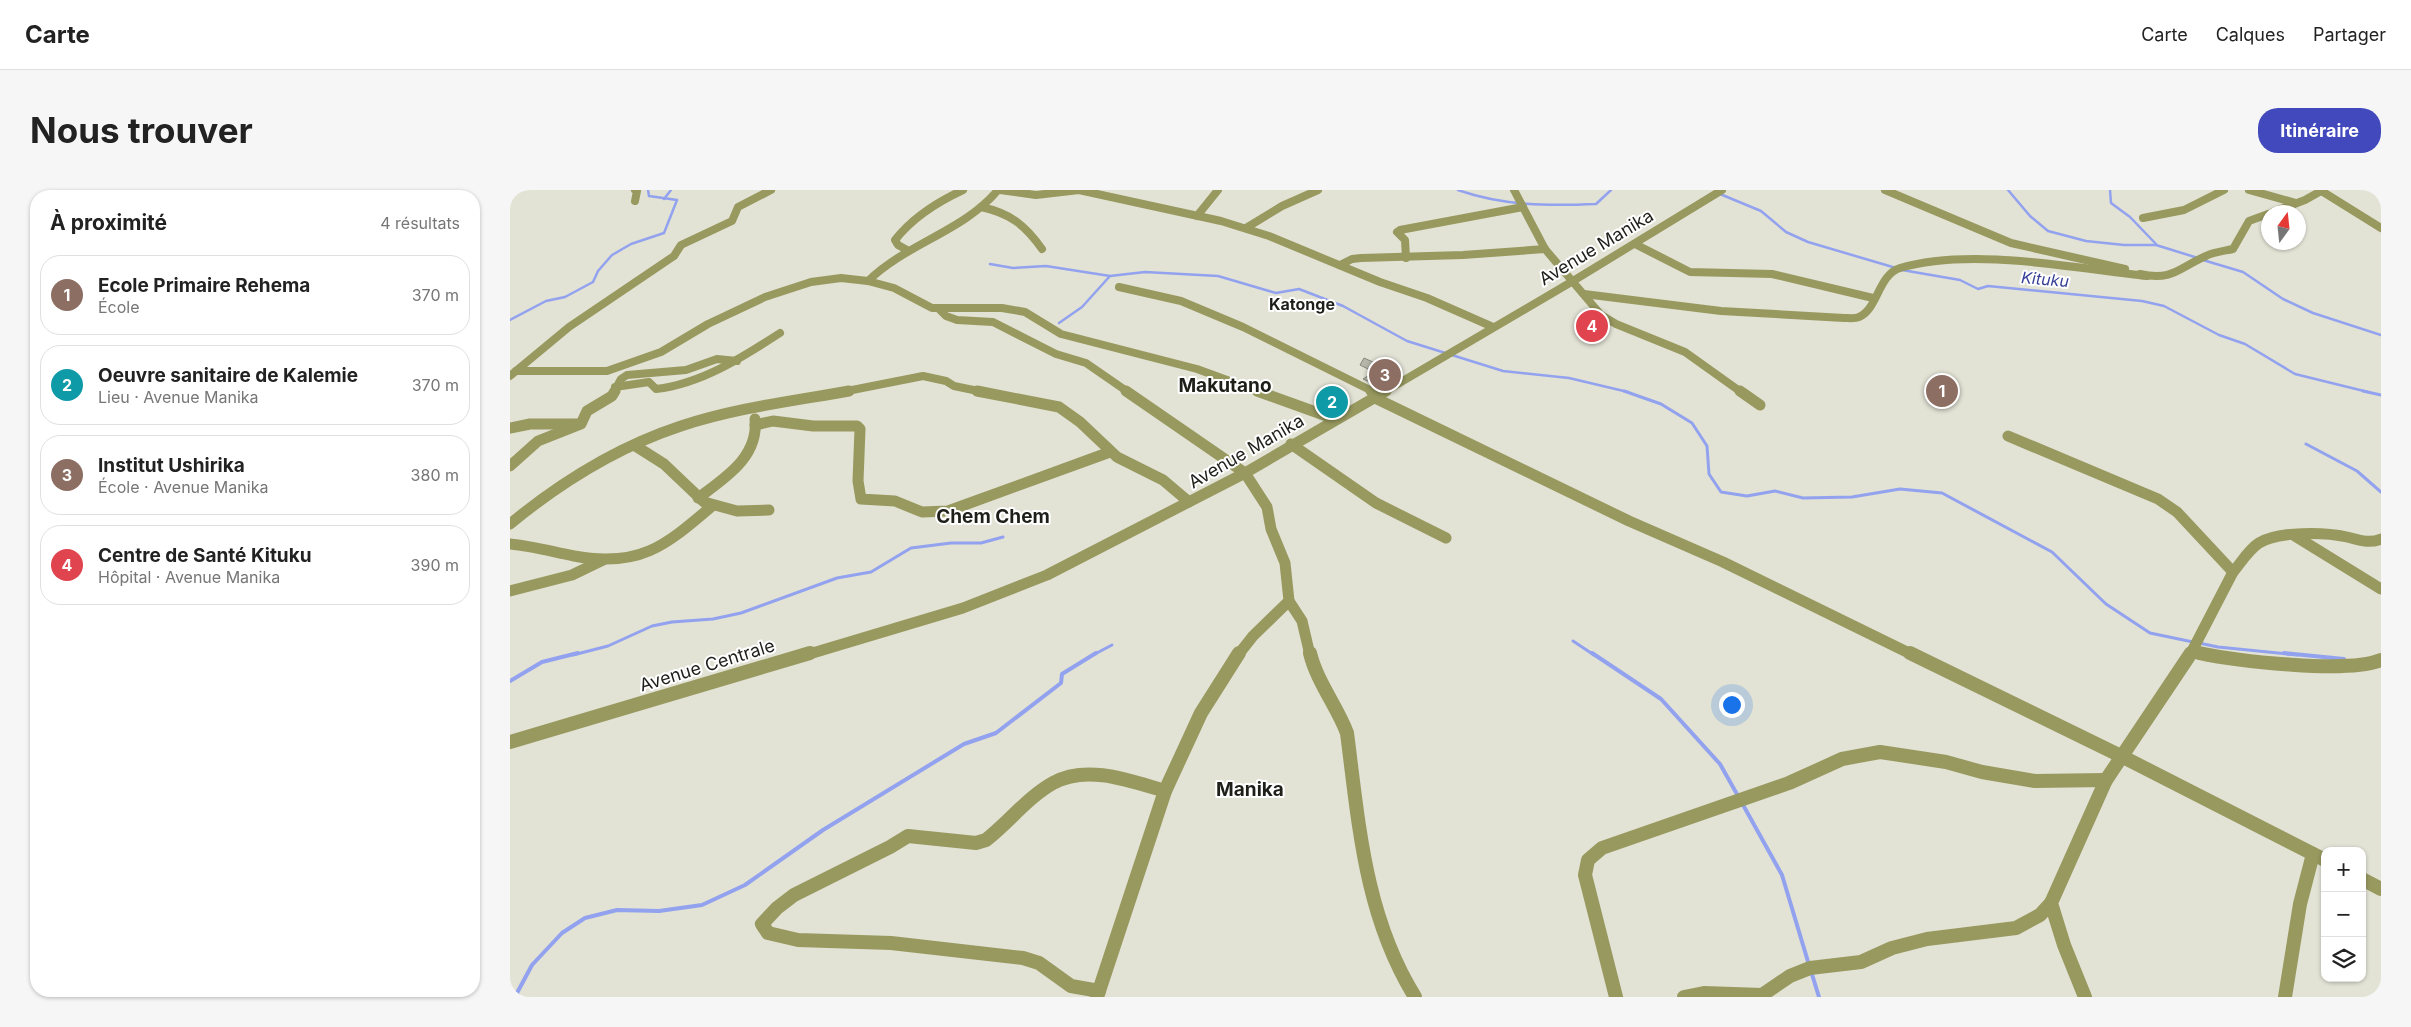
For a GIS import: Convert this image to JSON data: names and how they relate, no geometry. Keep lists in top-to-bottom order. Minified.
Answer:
{"streets":{"street":["Avenue Manika","Avenue Centrale"]},"crossings":[["Avenue Manika","Avenue Centrale"]],"districts":["Katonge","Makutano","Chem Chem","Manika"],"water":["Kituku"],"north":"top","page":{"header":"Carte","nav":["Carte","Calques","Partager"],"buttons":"Itinéraire","title":"Nous trouver","heading":["À proximité","4 résultats"],"list":[{"mark":"1","name":"Ecole Primaire Rehema","note":"École","value":"370 m"},{"mark":"2","name":"Oeuvre sanitaire de Kalemie","note":"Lieu · Avenue Manika","value":"370 m"},{"mark":"3","name":"Institut Ushirika","note":"École · Avenue Manika","value":"380 m"},{"mark":"4","name":"Centre de Santé Kituku","note":"Hôpital · Avenue Manika","value":"390 m"}],"pins":["4","3","1","2"],"map_buttons":["+","−"]}}
